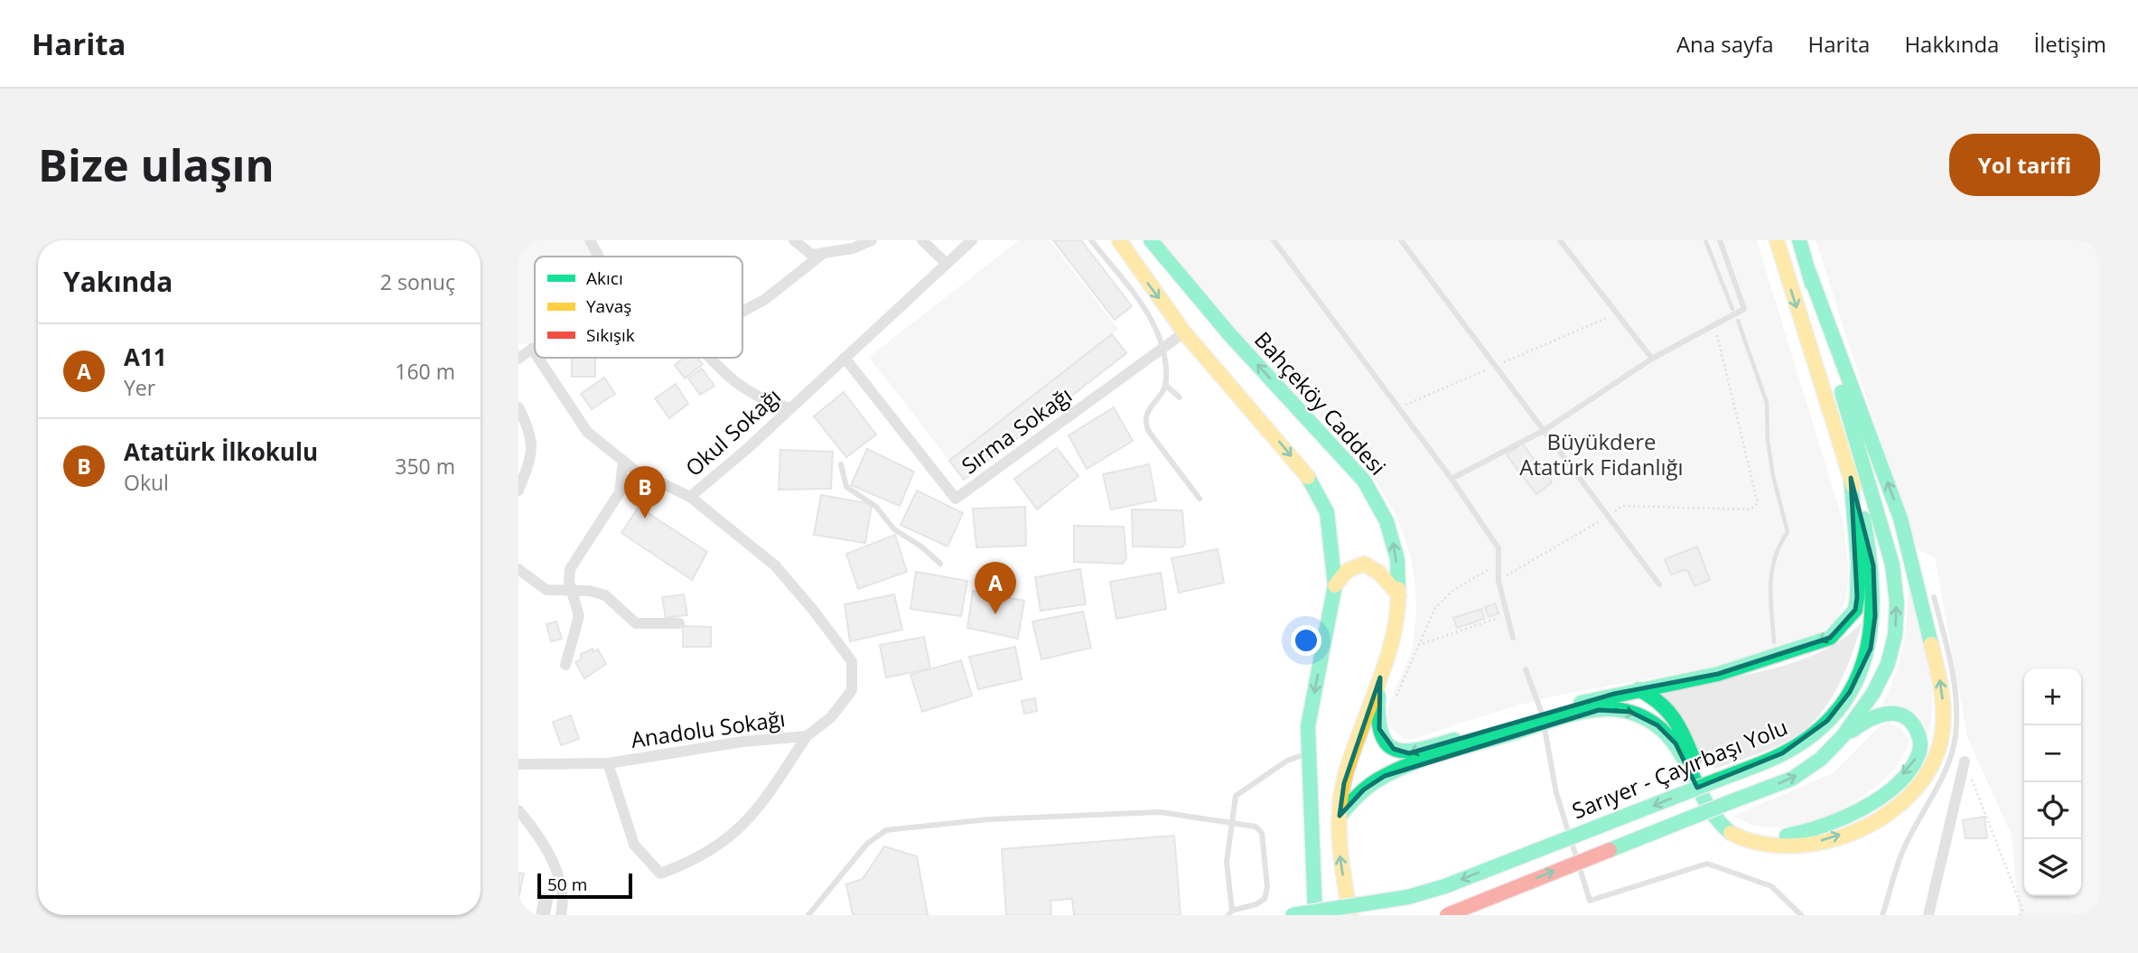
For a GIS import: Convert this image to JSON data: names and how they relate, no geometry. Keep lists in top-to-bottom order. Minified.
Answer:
{"streets":{"main road":["Bahçeköy Caddesi","Sarıyer - Çayırbaşı Yolu"],"street":["Sırma Sokağı","Okul Sokağı","Anadolu Sokağı"]},"crossings":[["Sırma Sokağı","Okul Sokağı"],["Okul Sokağı","Anadolu Sokağı"]],"parks":["Büyükdere Atatürk Fidanlığı"],"legend":["Akıcı","Yavaş","Sıkışık"],"scale_bar":"50 m","page":{"header":"Harita","nav":["Ana sayfa","Harita","Hakkında","İletişim"],"buttons":"Yol tarifi","title":"Bize ulaşın","heading":["Yakında","2 sonuç"],"list":[{"mark":"A","name":"A11","note":"Yer","value":"160 m"},{"mark":"B","name":"Atatürk İlkokulu","note":"Okul","value":"350 m"}],"pins":["B","A"],"map_buttons":["+","−"],"scale":"50 m"}}
